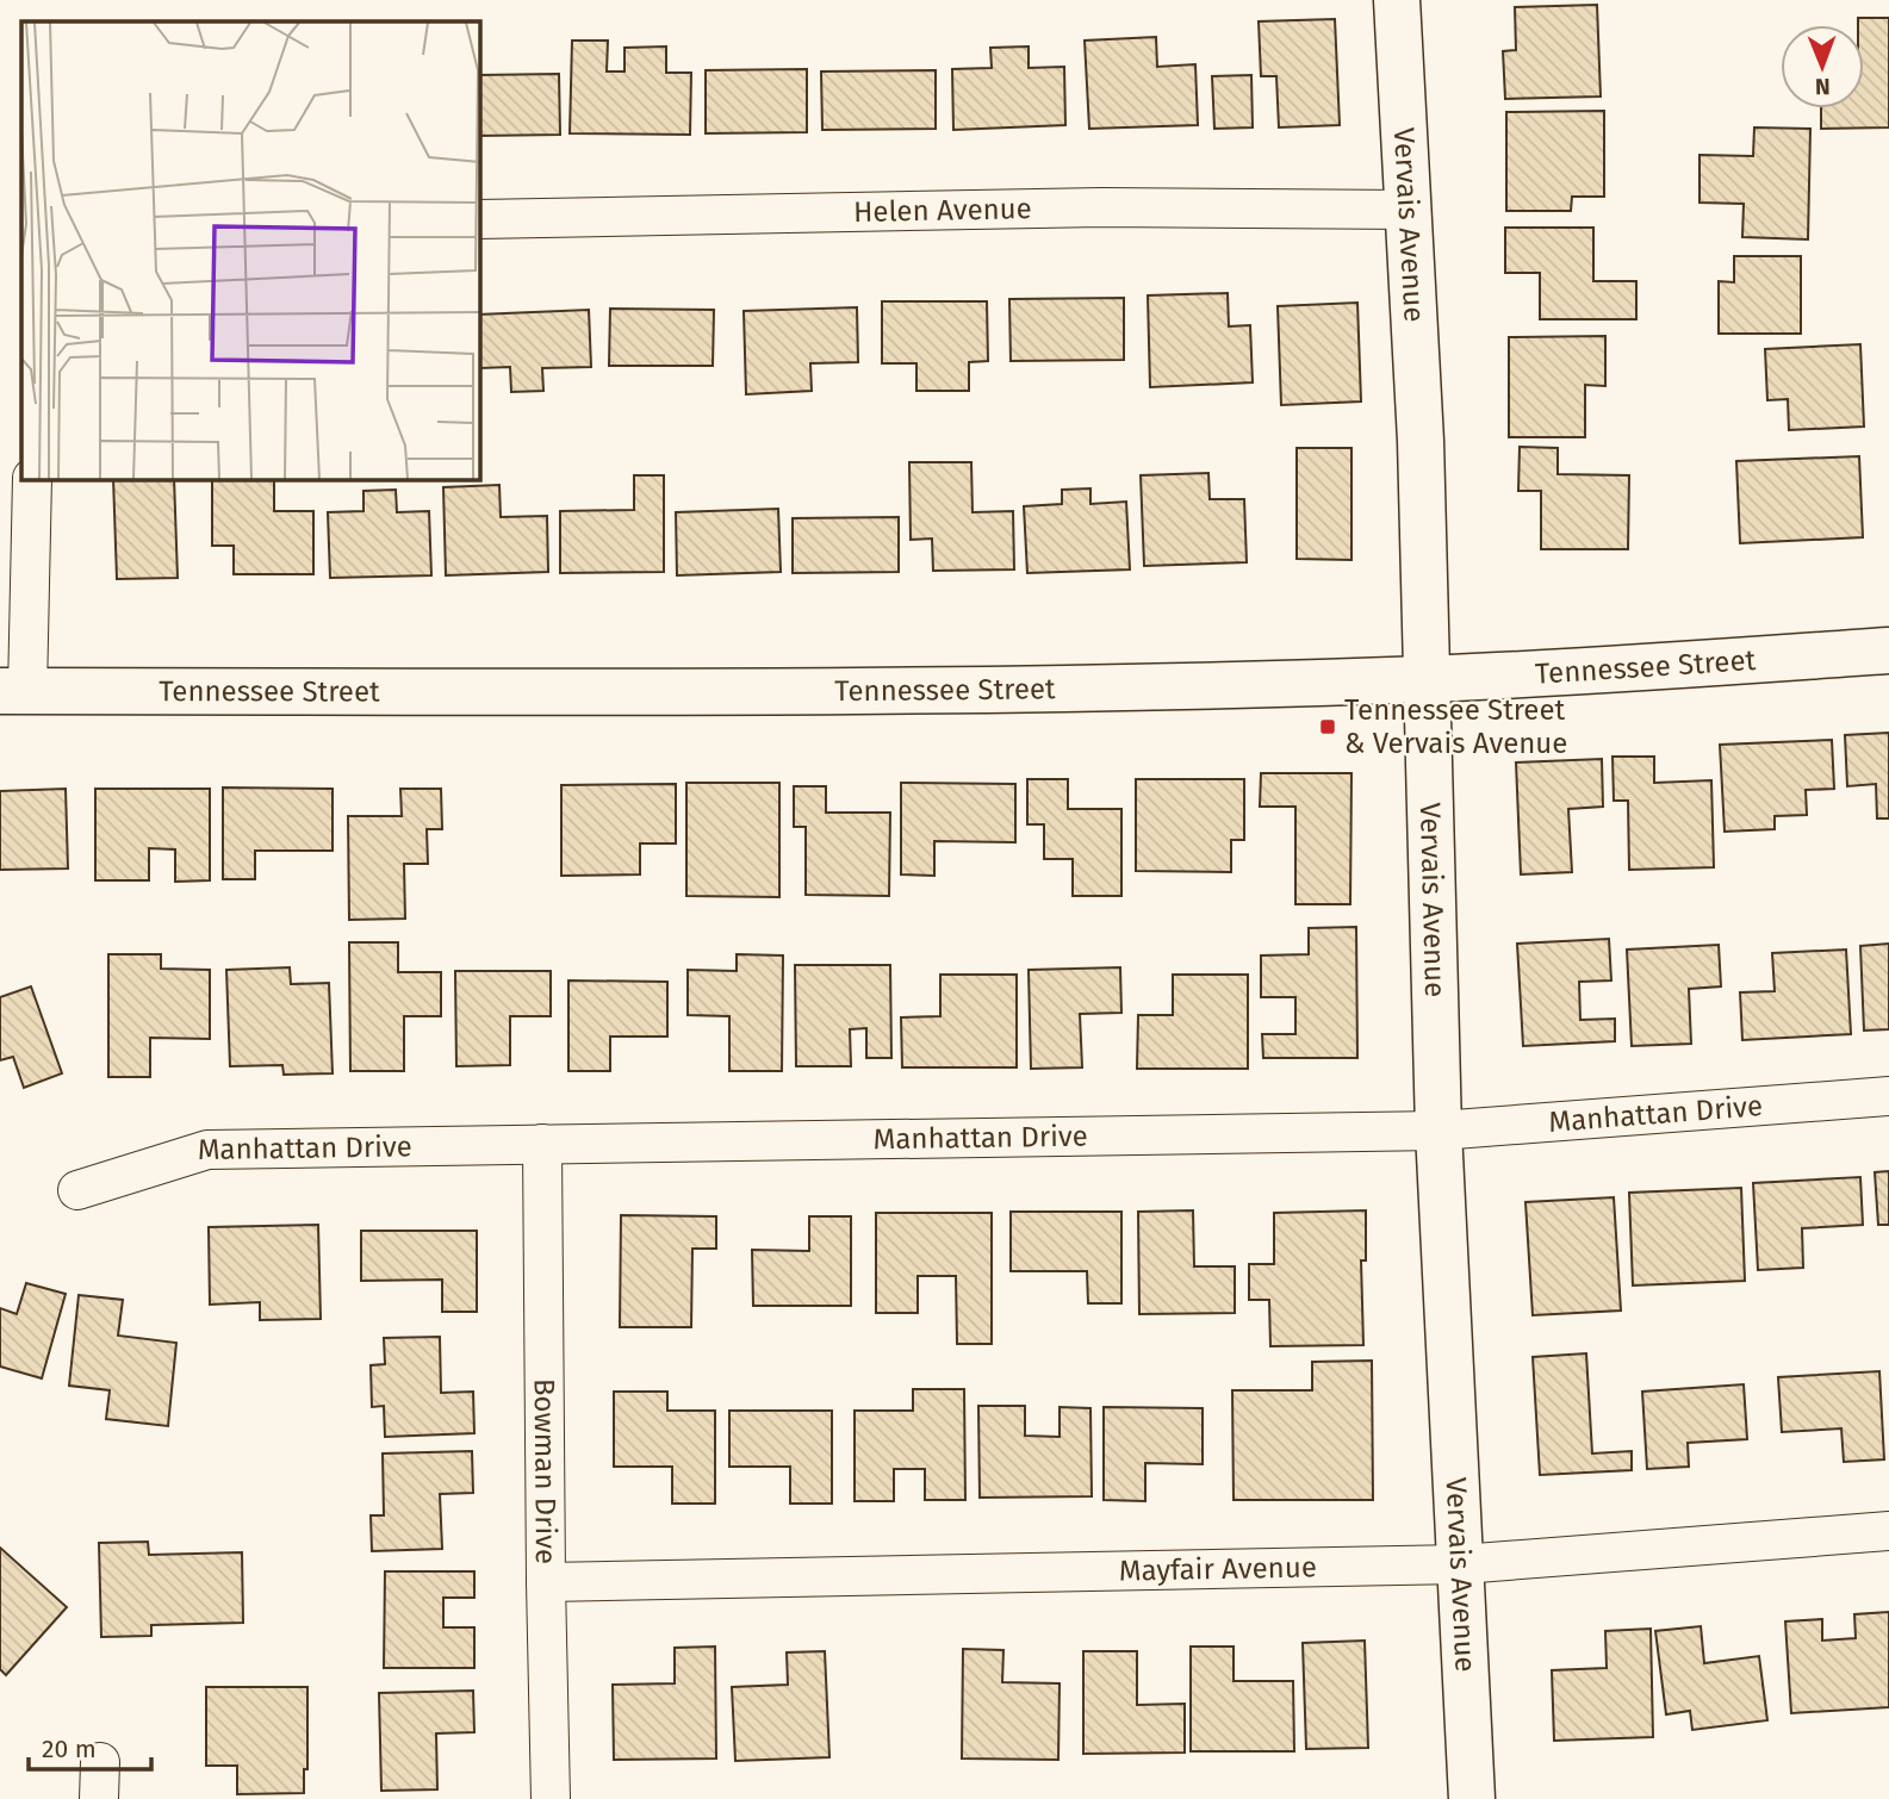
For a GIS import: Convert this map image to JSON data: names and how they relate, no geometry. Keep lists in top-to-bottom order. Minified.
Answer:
{"streets":{"main road":["Vervais Avenue","Tennessee Street"],"street":["Helen Avenue","Manhattan Drive","Bowman Drive","Mayfair Avenue"]},"crossings":[["Helen Avenue","Vervais Avenue"],["Vervais Avenue","Tennessee Street"],["Vervais Avenue","Manhattan Drive"],["Vervais Avenue","Mayfair Avenue"],["Manhattan Drive","Bowman Drive"],["Bowman Drive","Mayfair Avenue"]],"places":{"transit":["Tennessee Street & Vervais Avenue"]},"scale_bar":"20 m","north":"bottom"}
